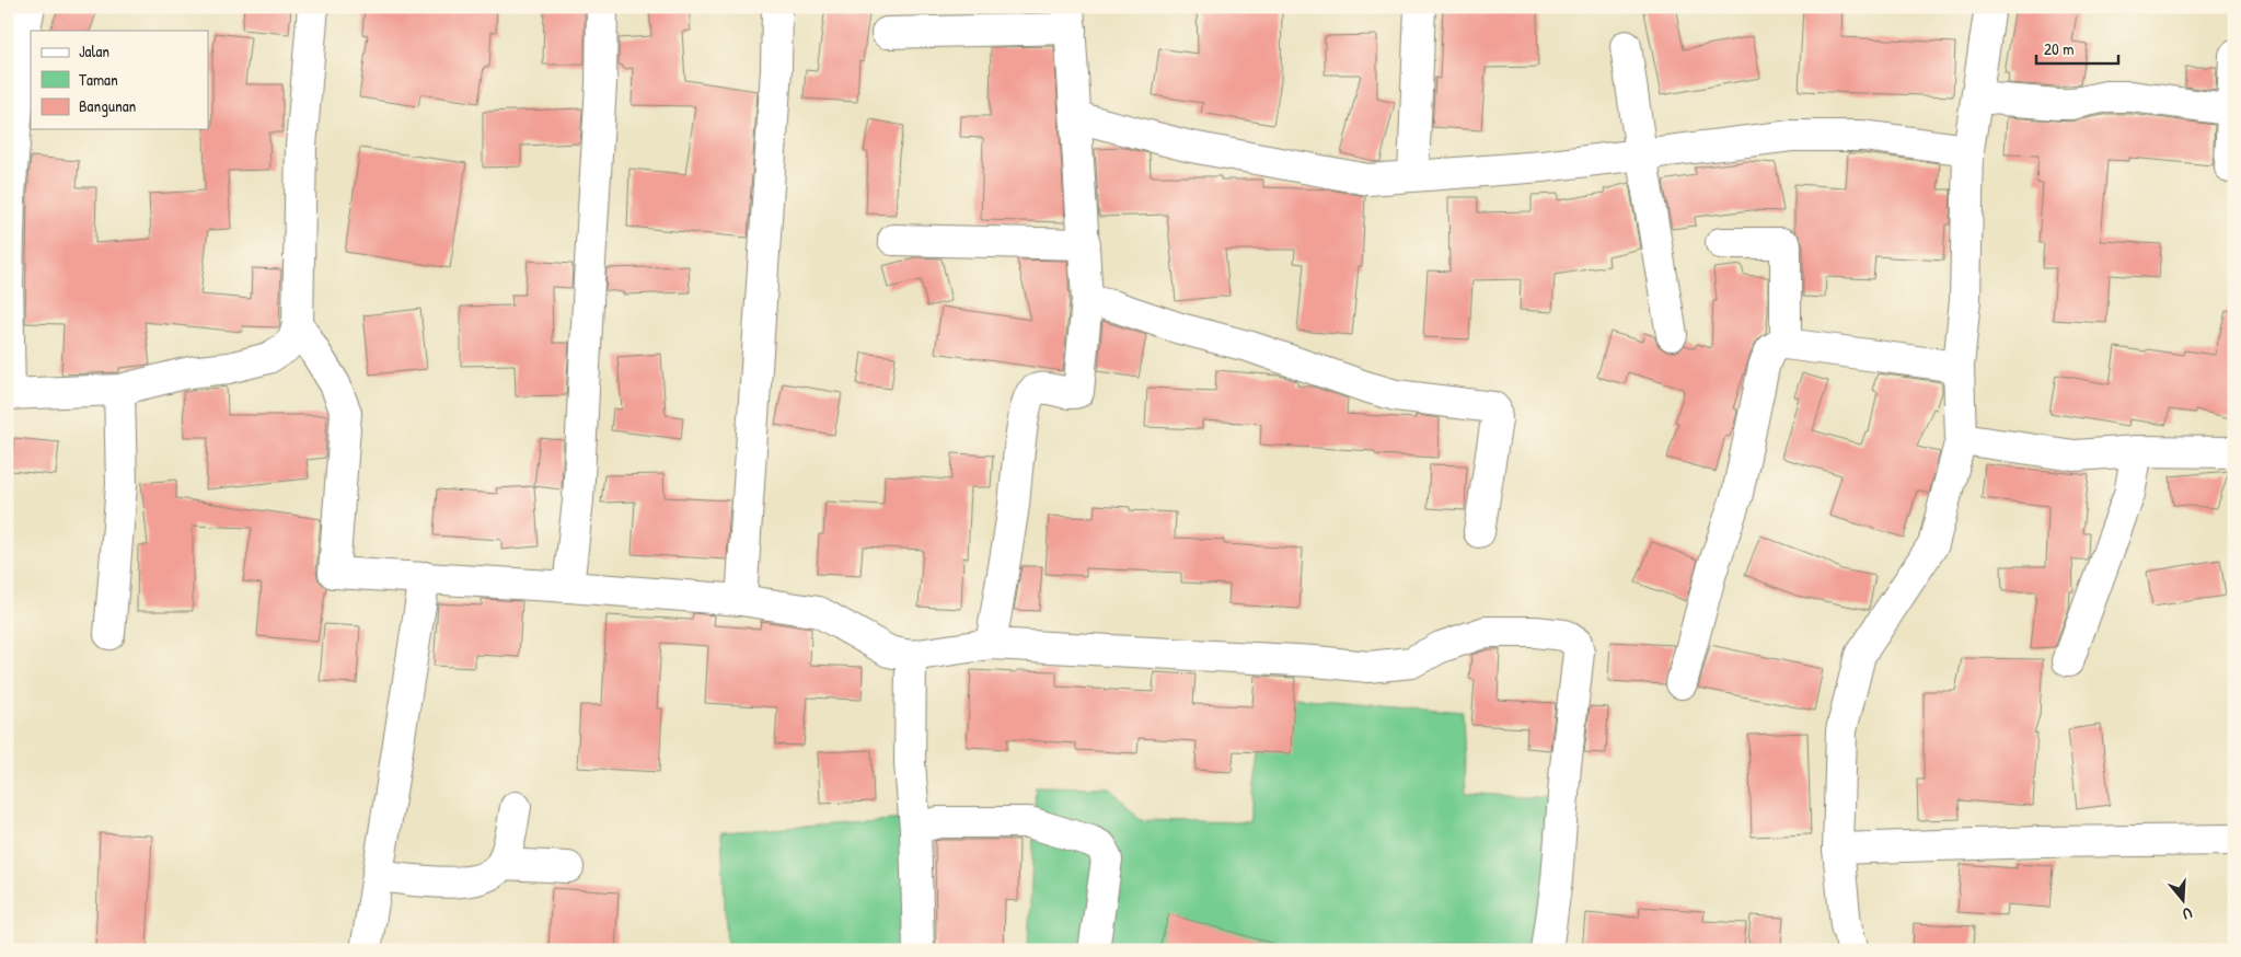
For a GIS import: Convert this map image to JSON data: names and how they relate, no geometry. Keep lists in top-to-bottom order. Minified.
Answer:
{"legend":["Jalan","Taman","Bangunan"],"scale_bar":"20 m","north":"bottom"}
